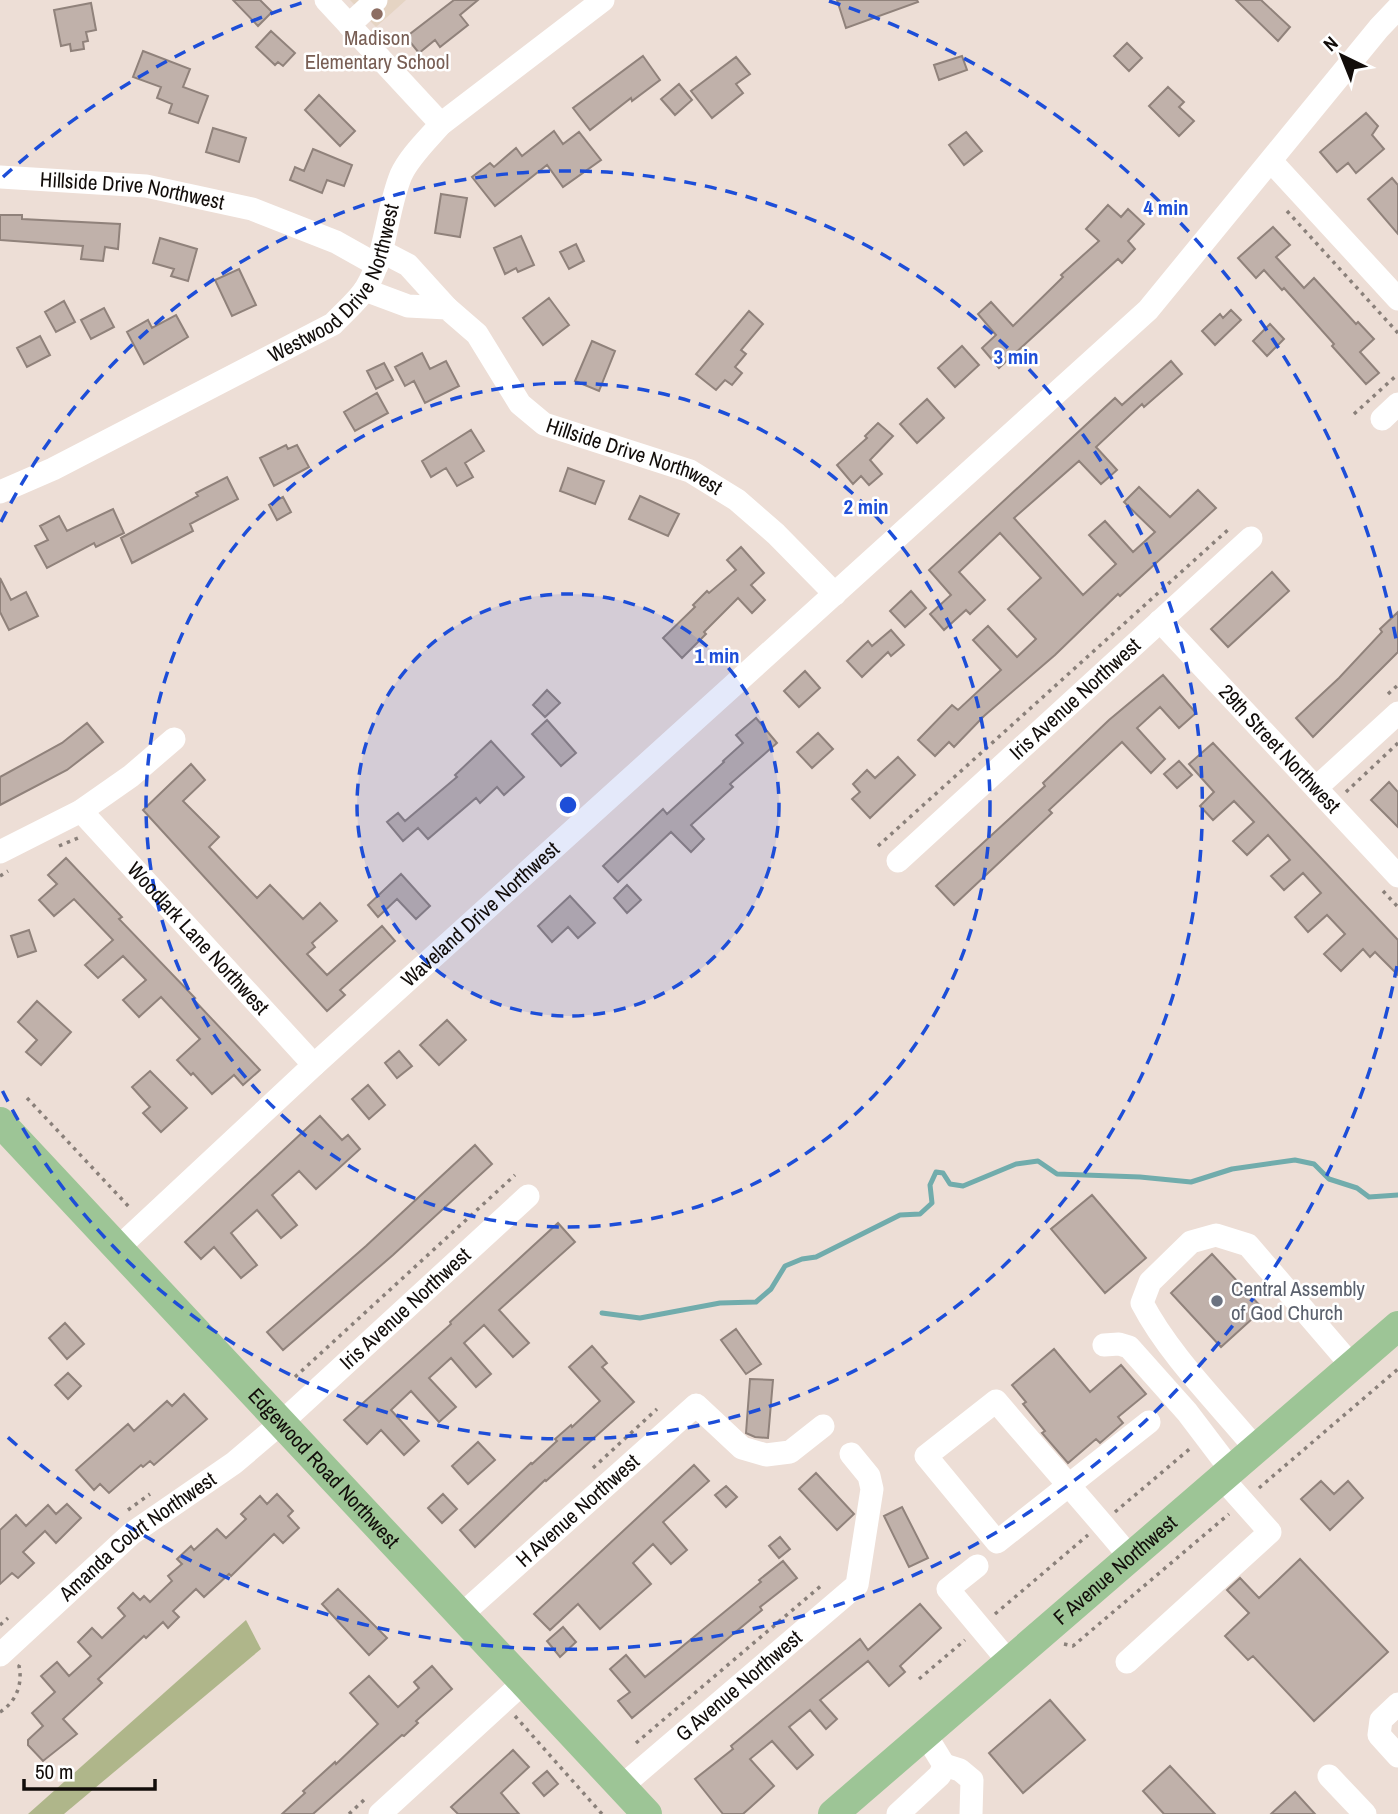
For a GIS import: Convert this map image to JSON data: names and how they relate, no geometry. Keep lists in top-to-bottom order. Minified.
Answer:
{"streets":{"main road":["Edgewood Road Northwest","F Avenue Northwest"],"street":["Hillside Drive Northwest","Westwood Drive Northwest","Iris Avenue Northwest","29th Street Northwest","Waveland Drive Northwest","Woodlark Lane Northwest","H Avenue Northwest","Amanda Court Northwest","G Avenue Northwest"]},"crossings":[["Hillside Drive Northwest","Westwood Drive Northwest"],["Hillside Drive Northwest","Waveland Drive Northwest"],["Iris Avenue Northwest","29th Street Northwest"],["Iris Avenue Northwest","Edgewood Road Northwest"],["Iris Avenue Northwest","Amanda Court Northwest"],["Waveland Drive Northwest","Woodlark Lane Northwest"],["Waveland Drive Northwest","Edgewood Road Northwest"],["Edgewood Road Northwest","H Avenue Northwest"],["Edgewood Road Northwest","Amanda Court Northwest"],["Edgewood Road Northwest","G Avenue Northwest"]],"places":["Madison Elementary School","Central Assembly of God Church"],"scale_bar":"50 m","north":"top left","rings":["4 min","3 min","2 min","1 min"]}
